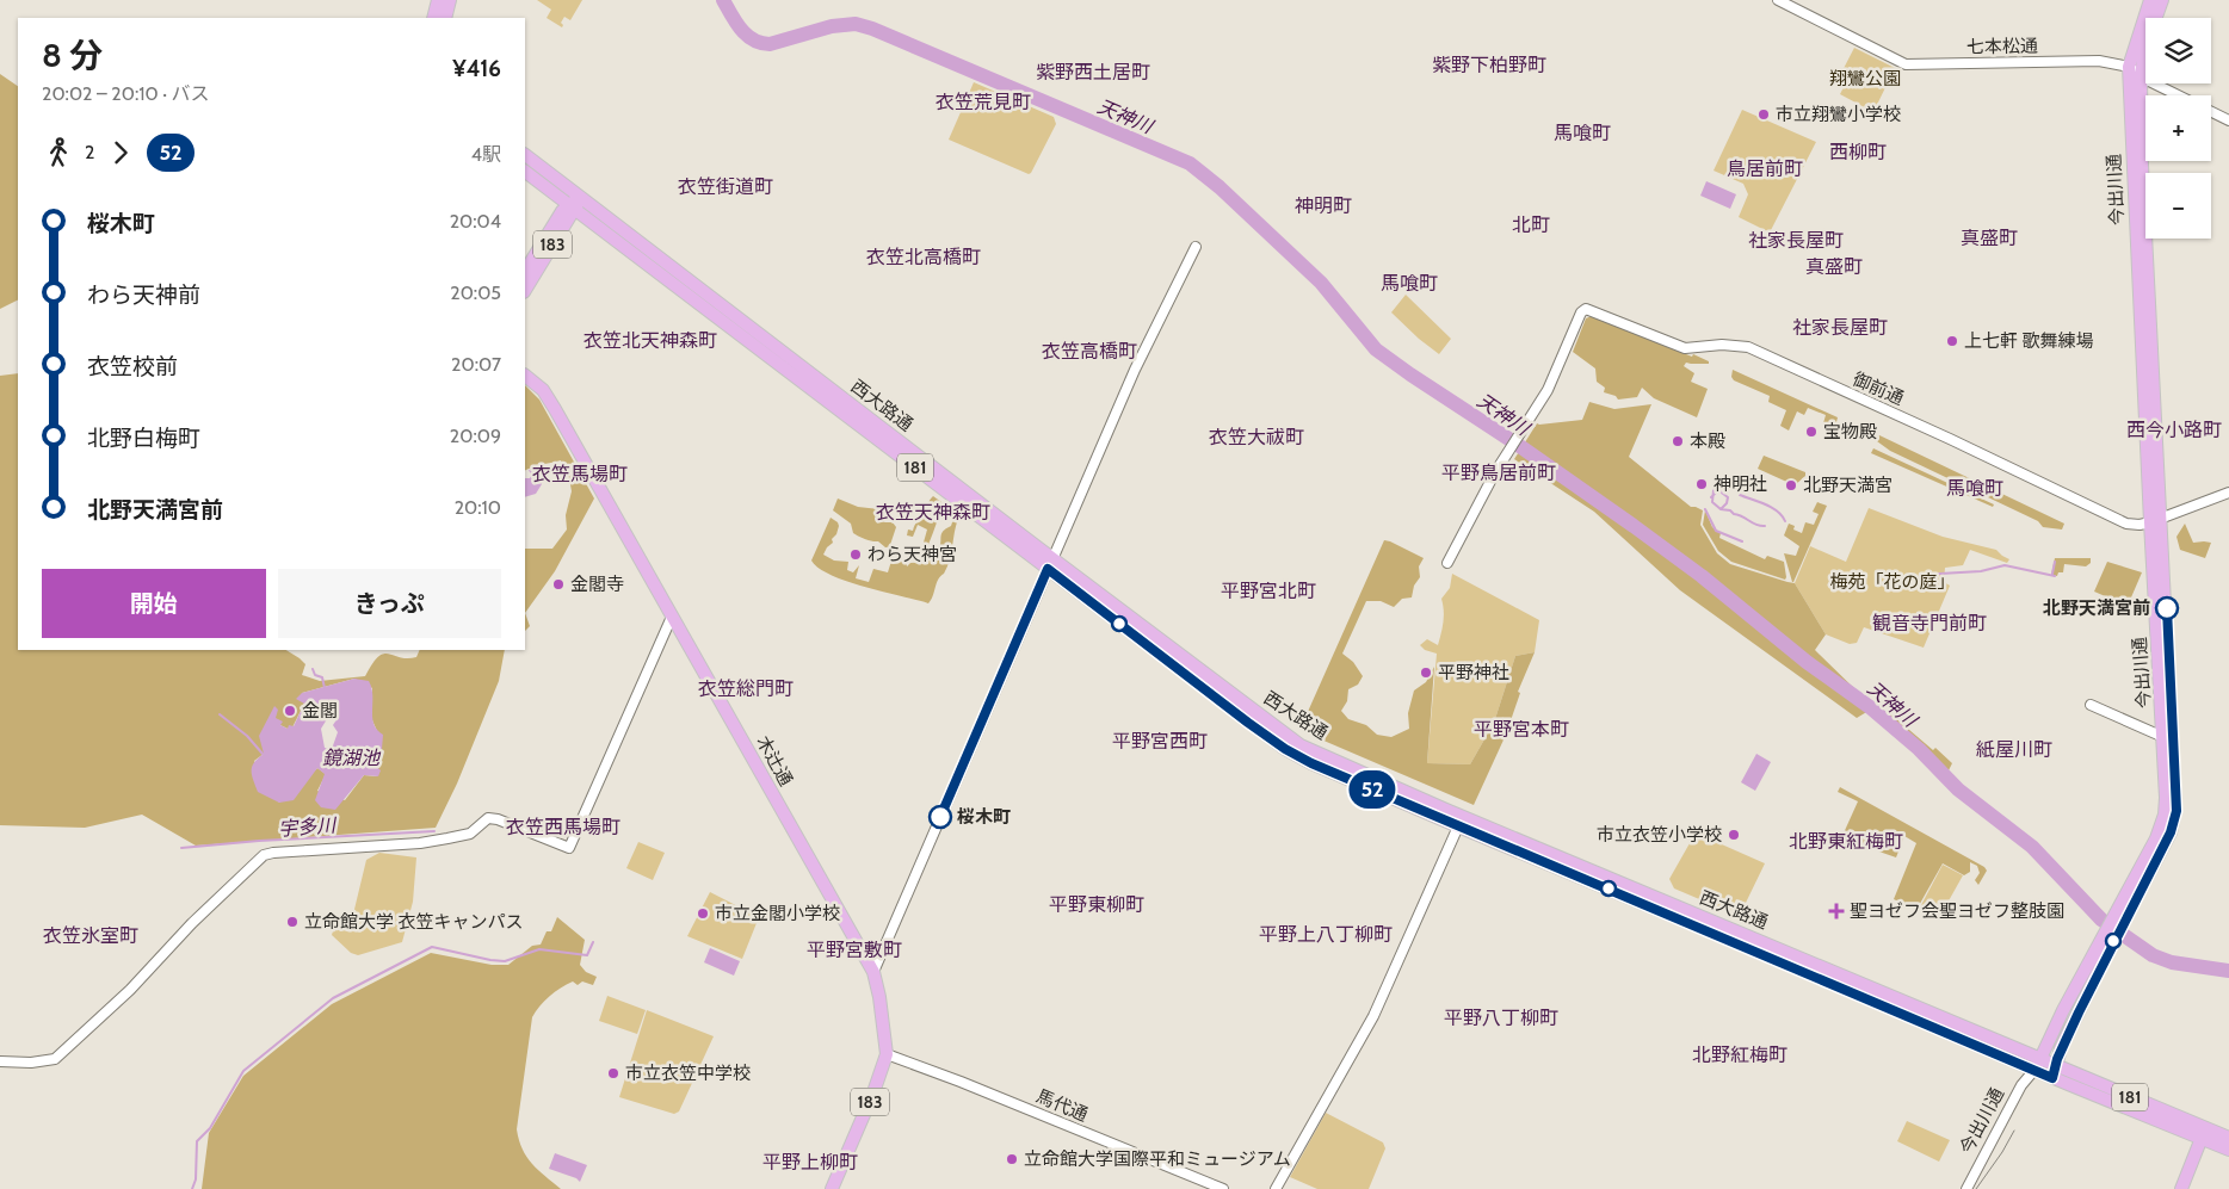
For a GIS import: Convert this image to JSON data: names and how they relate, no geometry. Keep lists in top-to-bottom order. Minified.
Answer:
{"streets":{"main road":["今出川通","183","西大路通","181","木辻通"],"street":["七本松通","御前通","馬代通"]},"crossings":[["七本松通","今出川通"],["今出川通","御前通"],["今出川通","西大路通"],["183","西大路通"],["木辻通","馬代通"]],"districts":["紫野下柏野町","紫野西土居町","衣笠荒見町","馬喰町","西柳町","鳥居前町","衣笠街道町","神明町","北町","真盛町","社家長屋町","衣笠北高橋町","真盛町","馬喰町","社家長屋町","衣笠北天神森町","衣笠高橋町","西今小路町","衣笠大祓町","平野鳥居前町","衣笠馬場町","馬喰町","衣笠天神森町","平野宮北町","観音寺門前町","衣笠総門町","平野宮本町","平野宮西町","紙屋川町","衣笠西馬場町","北野東紅梅町","平野東柳町","平野上八丁柳町","衣笠氷室町","平野宮敷町","平野八丁柳町","北野紅梅町","平野上柳町"],"water":["天神川","鏡湖池","宇多川"],"parks":["翔鸞公園","梅苑「花の庭」"],"places":{"other":["市立翔鸞小学校","上七軒 歌舞練場","宝物殿","本殿","神明社","北野天満宮","わら天神宮","金閣寺","北野天満宮前","平野神社","金閣","桜木町","市立衣笠小学校","市立金閣小学校","立命館大学 衣笠キャンパス","市立衣笠中学校","立命館大学国際平和ミュージアム"],"health":["聖ヨゼフ会聖ヨゼフ整肢園"]},"lines":["bus line 52"],"page":{"on_map":"52","map_buttons":["+","−"],"heading":["8 分","20:02 – 20:10 · バス","¥416"],"legs":["2","52","4駅"],"list":[{"name":"桜木町","value":"20:04"},{"name":"わら天神前","value":"20:05"},{"name":"衣笠校前","value":"20:07"},{"name":"北野白梅町","value":"20:09"},{"name":"北野天満宮前","value":"20:10"}],"buttons":["開始","きっぷ"]}}
